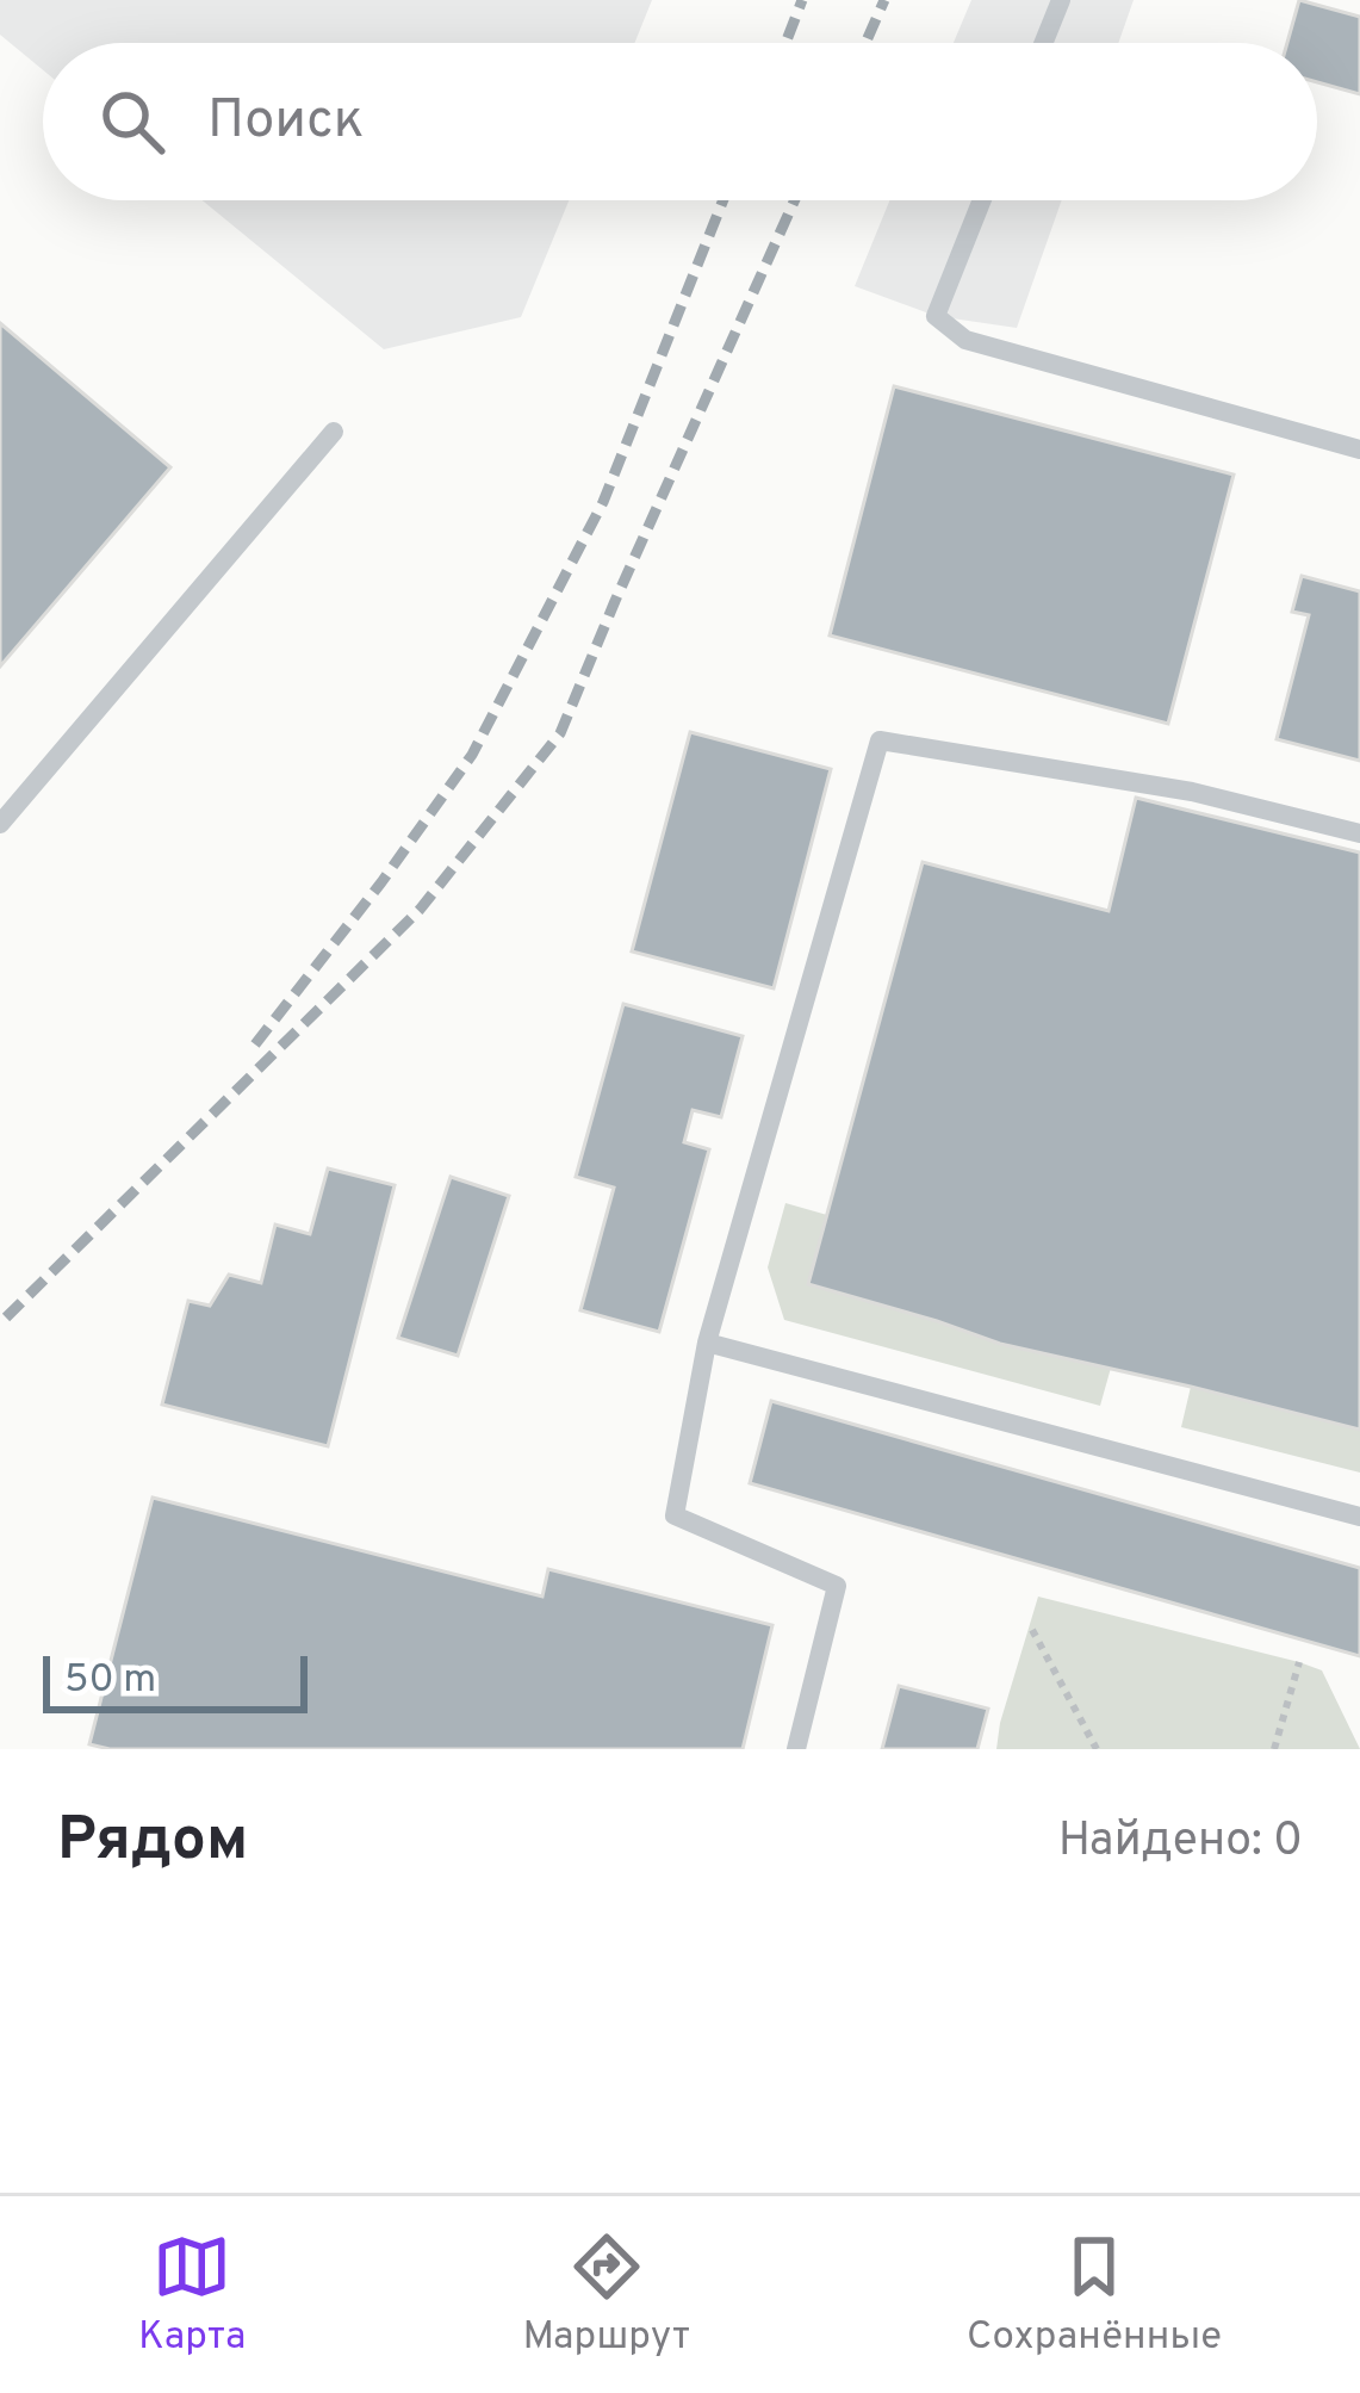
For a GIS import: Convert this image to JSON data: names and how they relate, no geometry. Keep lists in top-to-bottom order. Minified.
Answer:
{"scale_bar":"50 m","page":{"search":"Поиск","scale":"50 m","heading":["Рядом","Найдено: 0"],"nav":["Карта","Маршрут","Сохранённые"]}}
